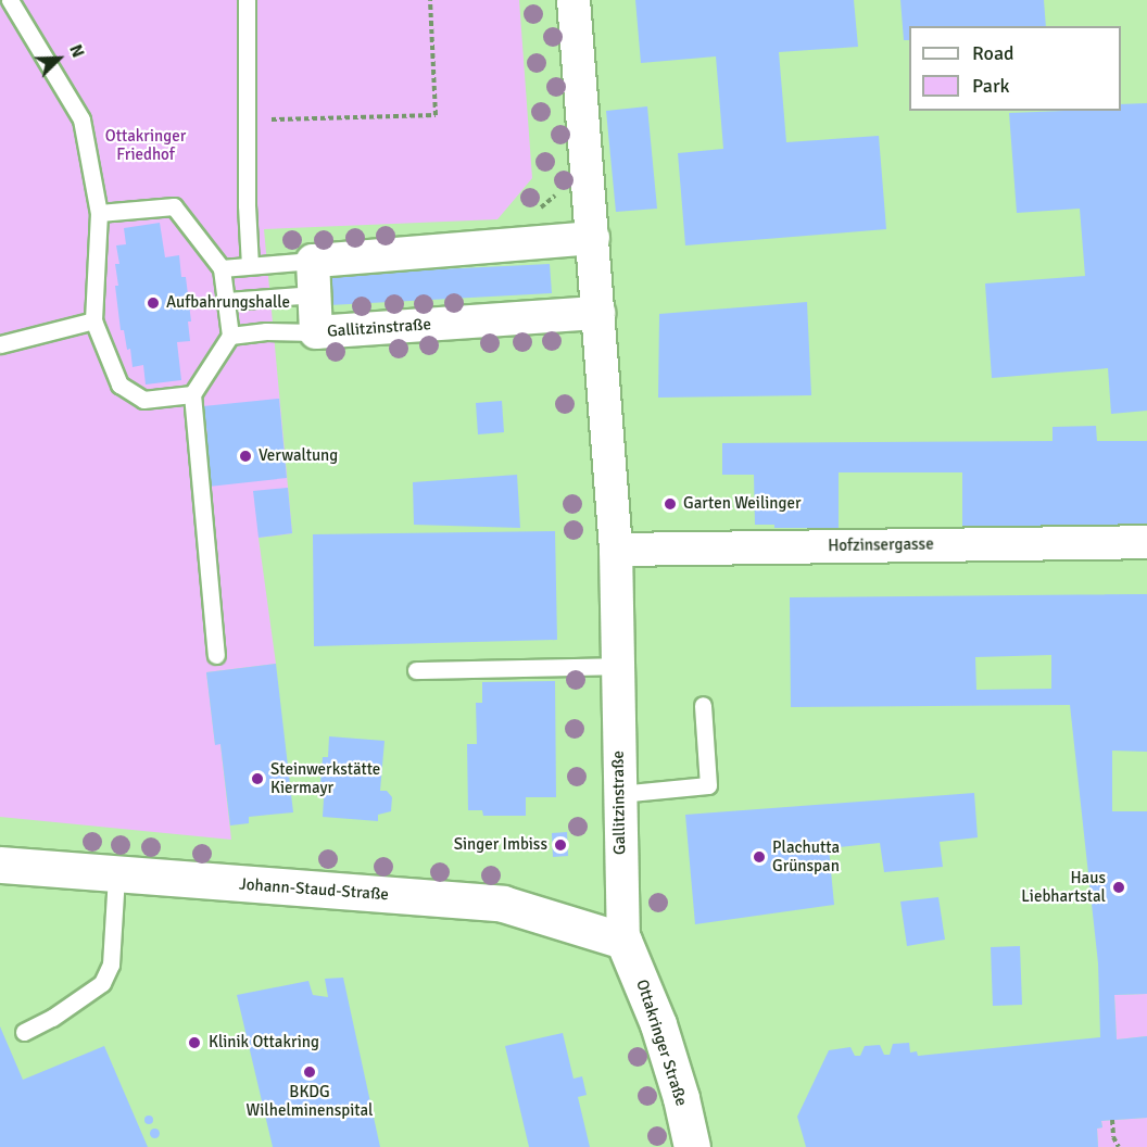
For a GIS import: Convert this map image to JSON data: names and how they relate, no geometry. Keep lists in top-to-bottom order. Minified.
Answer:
{"streets":{"street":["Gallitzinstraße","Hofzinsergasse","Johann-Staud-Straße","Ottakringer Straße"]},"crossings":[["Gallitzinstraße","Hofzinsergasse"],["Gallitzinstraße","Johann-Staud-Straße"],["Gallitzinstraße","Ottakringer Straße"],["Johann-Staud-Straße","Ottakringer Straße"]],"parks":["Ottakringer Friedhof"],"places":["Aufbahrungshalle","Verwaltung","Garten Weilinger","Steinwerkstätte Kiermayr","Singer Imbiss","Plachutta Grünspan","Haus Liebhartstal","Klinik Ottakring","BKDG Wilhelminenspital"],"legend":["Road","Park"],"north":"top right"}
